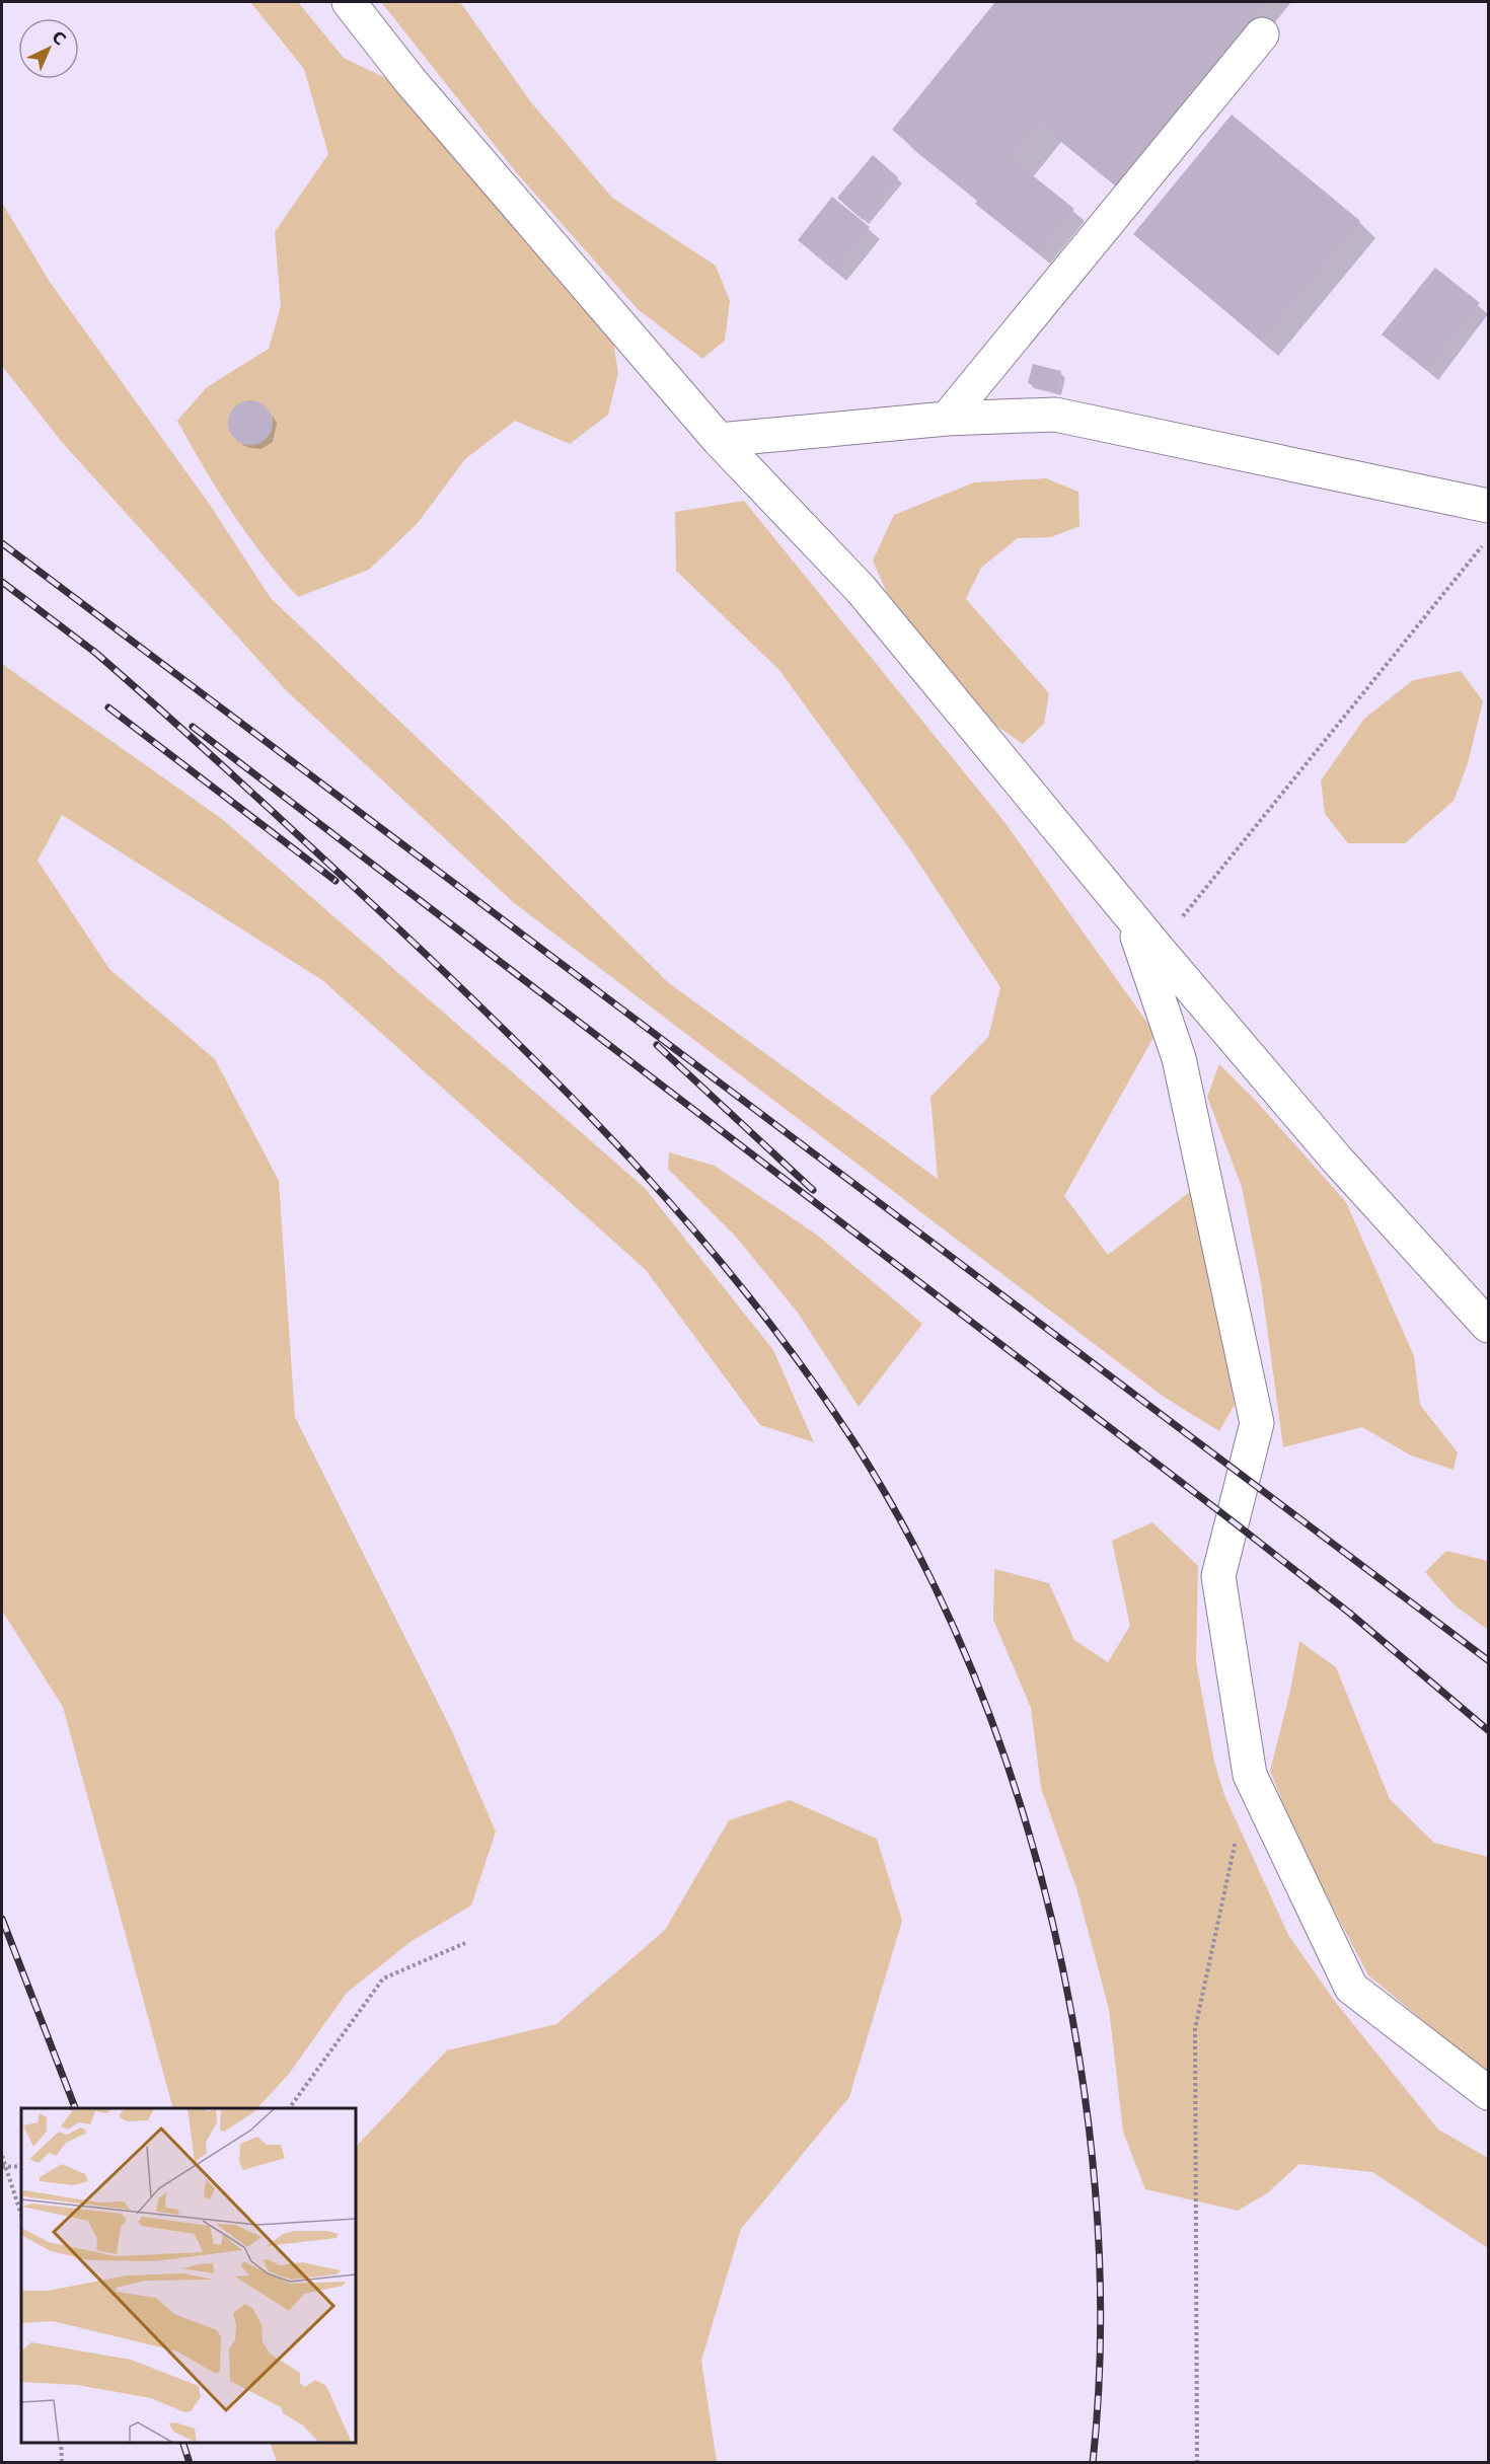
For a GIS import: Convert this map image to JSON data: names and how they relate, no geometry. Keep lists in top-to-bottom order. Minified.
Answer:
{"north":"top right"}
